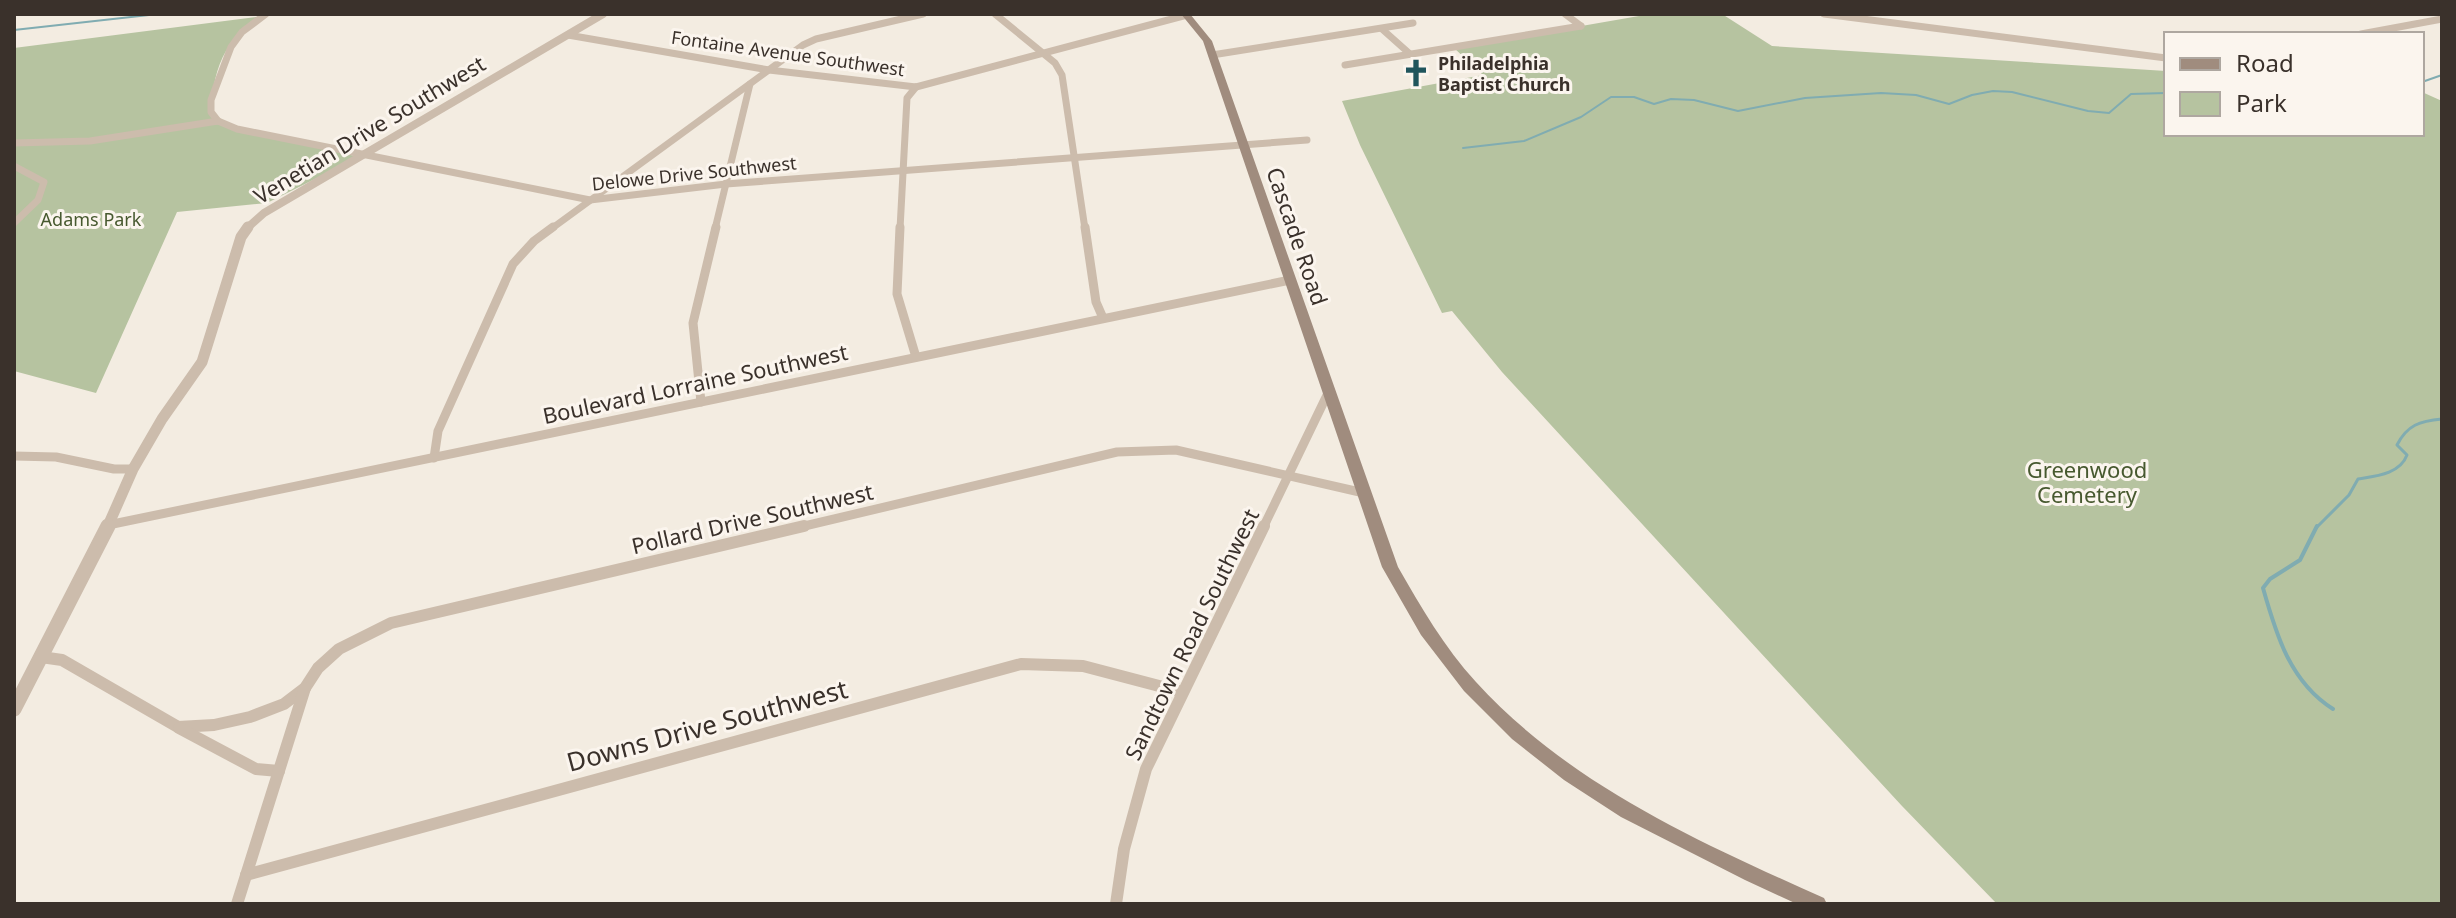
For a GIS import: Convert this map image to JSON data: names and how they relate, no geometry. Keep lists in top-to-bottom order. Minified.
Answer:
{"streets":{"main road":["Cascade Road"],"street":["Fontaine Avenue Southwest","Venetian Drive Southwest","Delowe Drive Southwest","Boulevard Lorraine Southwest","Pollard Drive Southwest","Sandtown Road Southwest","Downs Drive Southwest"]},"crossings":[["Fontaine Avenue Southwest","Venetian Drive Southwest"],["Fontaine Avenue Southwest","Cascade Road"],["Venetian Drive Southwest","Delowe Drive Southwest"],["Venetian Drive Southwest","Boulevard Lorraine Southwest"],["Delowe Drive Southwest","Cascade Road"],["Cascade Road","Boulevard Lorraine Southwest"],["Cascade Road","Pollard Drive Southwest"],["Cascade Road","Sandtown Road Southwest"],["Pollard Drive Southwest","Sandtown Road Southwest"],["Sandtown Road Southwest","Downs Drive Southwest"]],"parks":["Adams Park","Greenwood Cemetery"],"places":{"church":["Philadelphia Baptist Church"]},"legend":["Road","Park"]}
